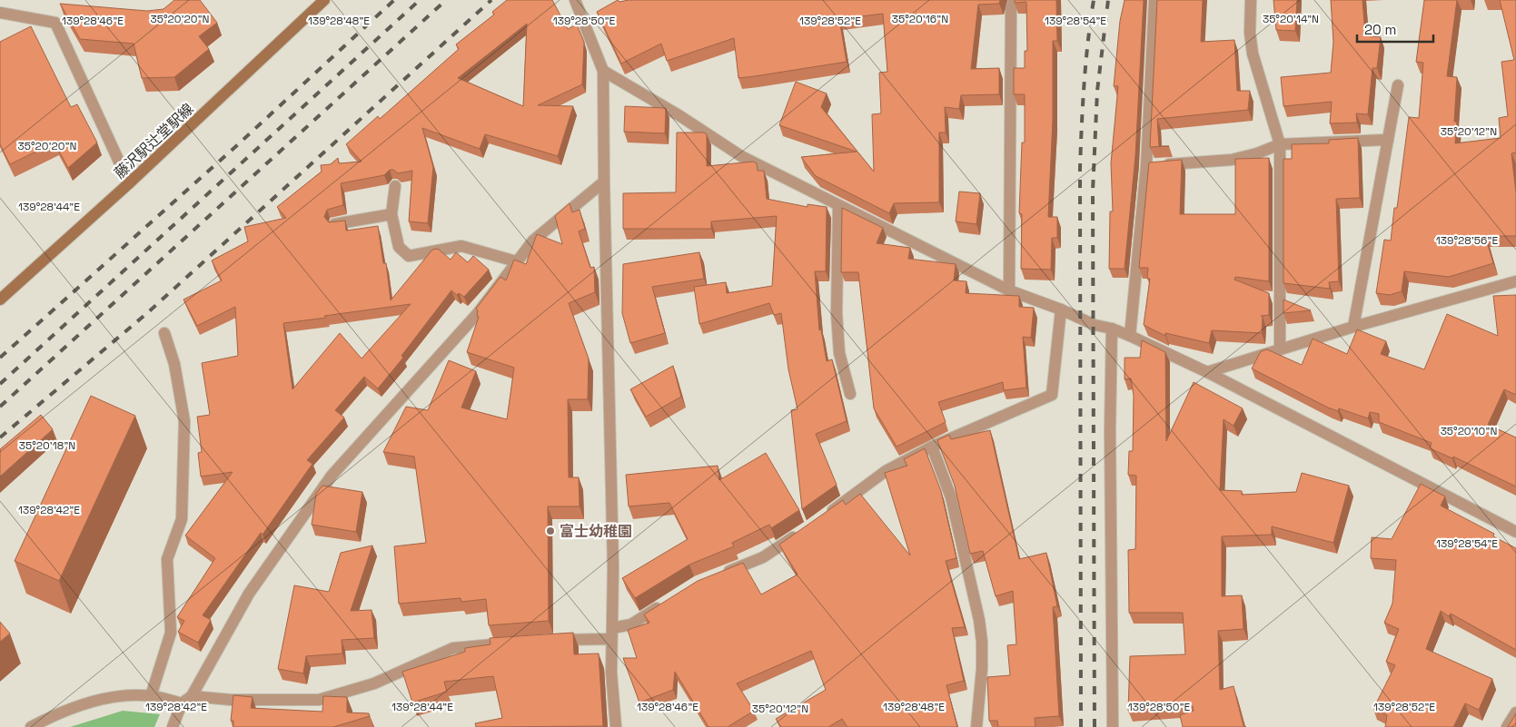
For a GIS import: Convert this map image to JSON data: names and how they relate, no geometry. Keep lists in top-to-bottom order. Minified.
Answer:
{"streets":{"street":["藤沢駅辻堂駅線"]},"places":["富士幼稚園"],"scale_bar":"20 m","coordinates":["35°20'20\"N","35°20'16\"N","35°20'14\"N","139°28'46\"E","139°28'52\"E","139°28'48\"E","139°28'50\"E","139°28'54\"E","35°20'12\"N","139°28'44\"E","139°28'56\"E","35°20'10\"N","35°20'18\"N","139°28'42\"E"]}
